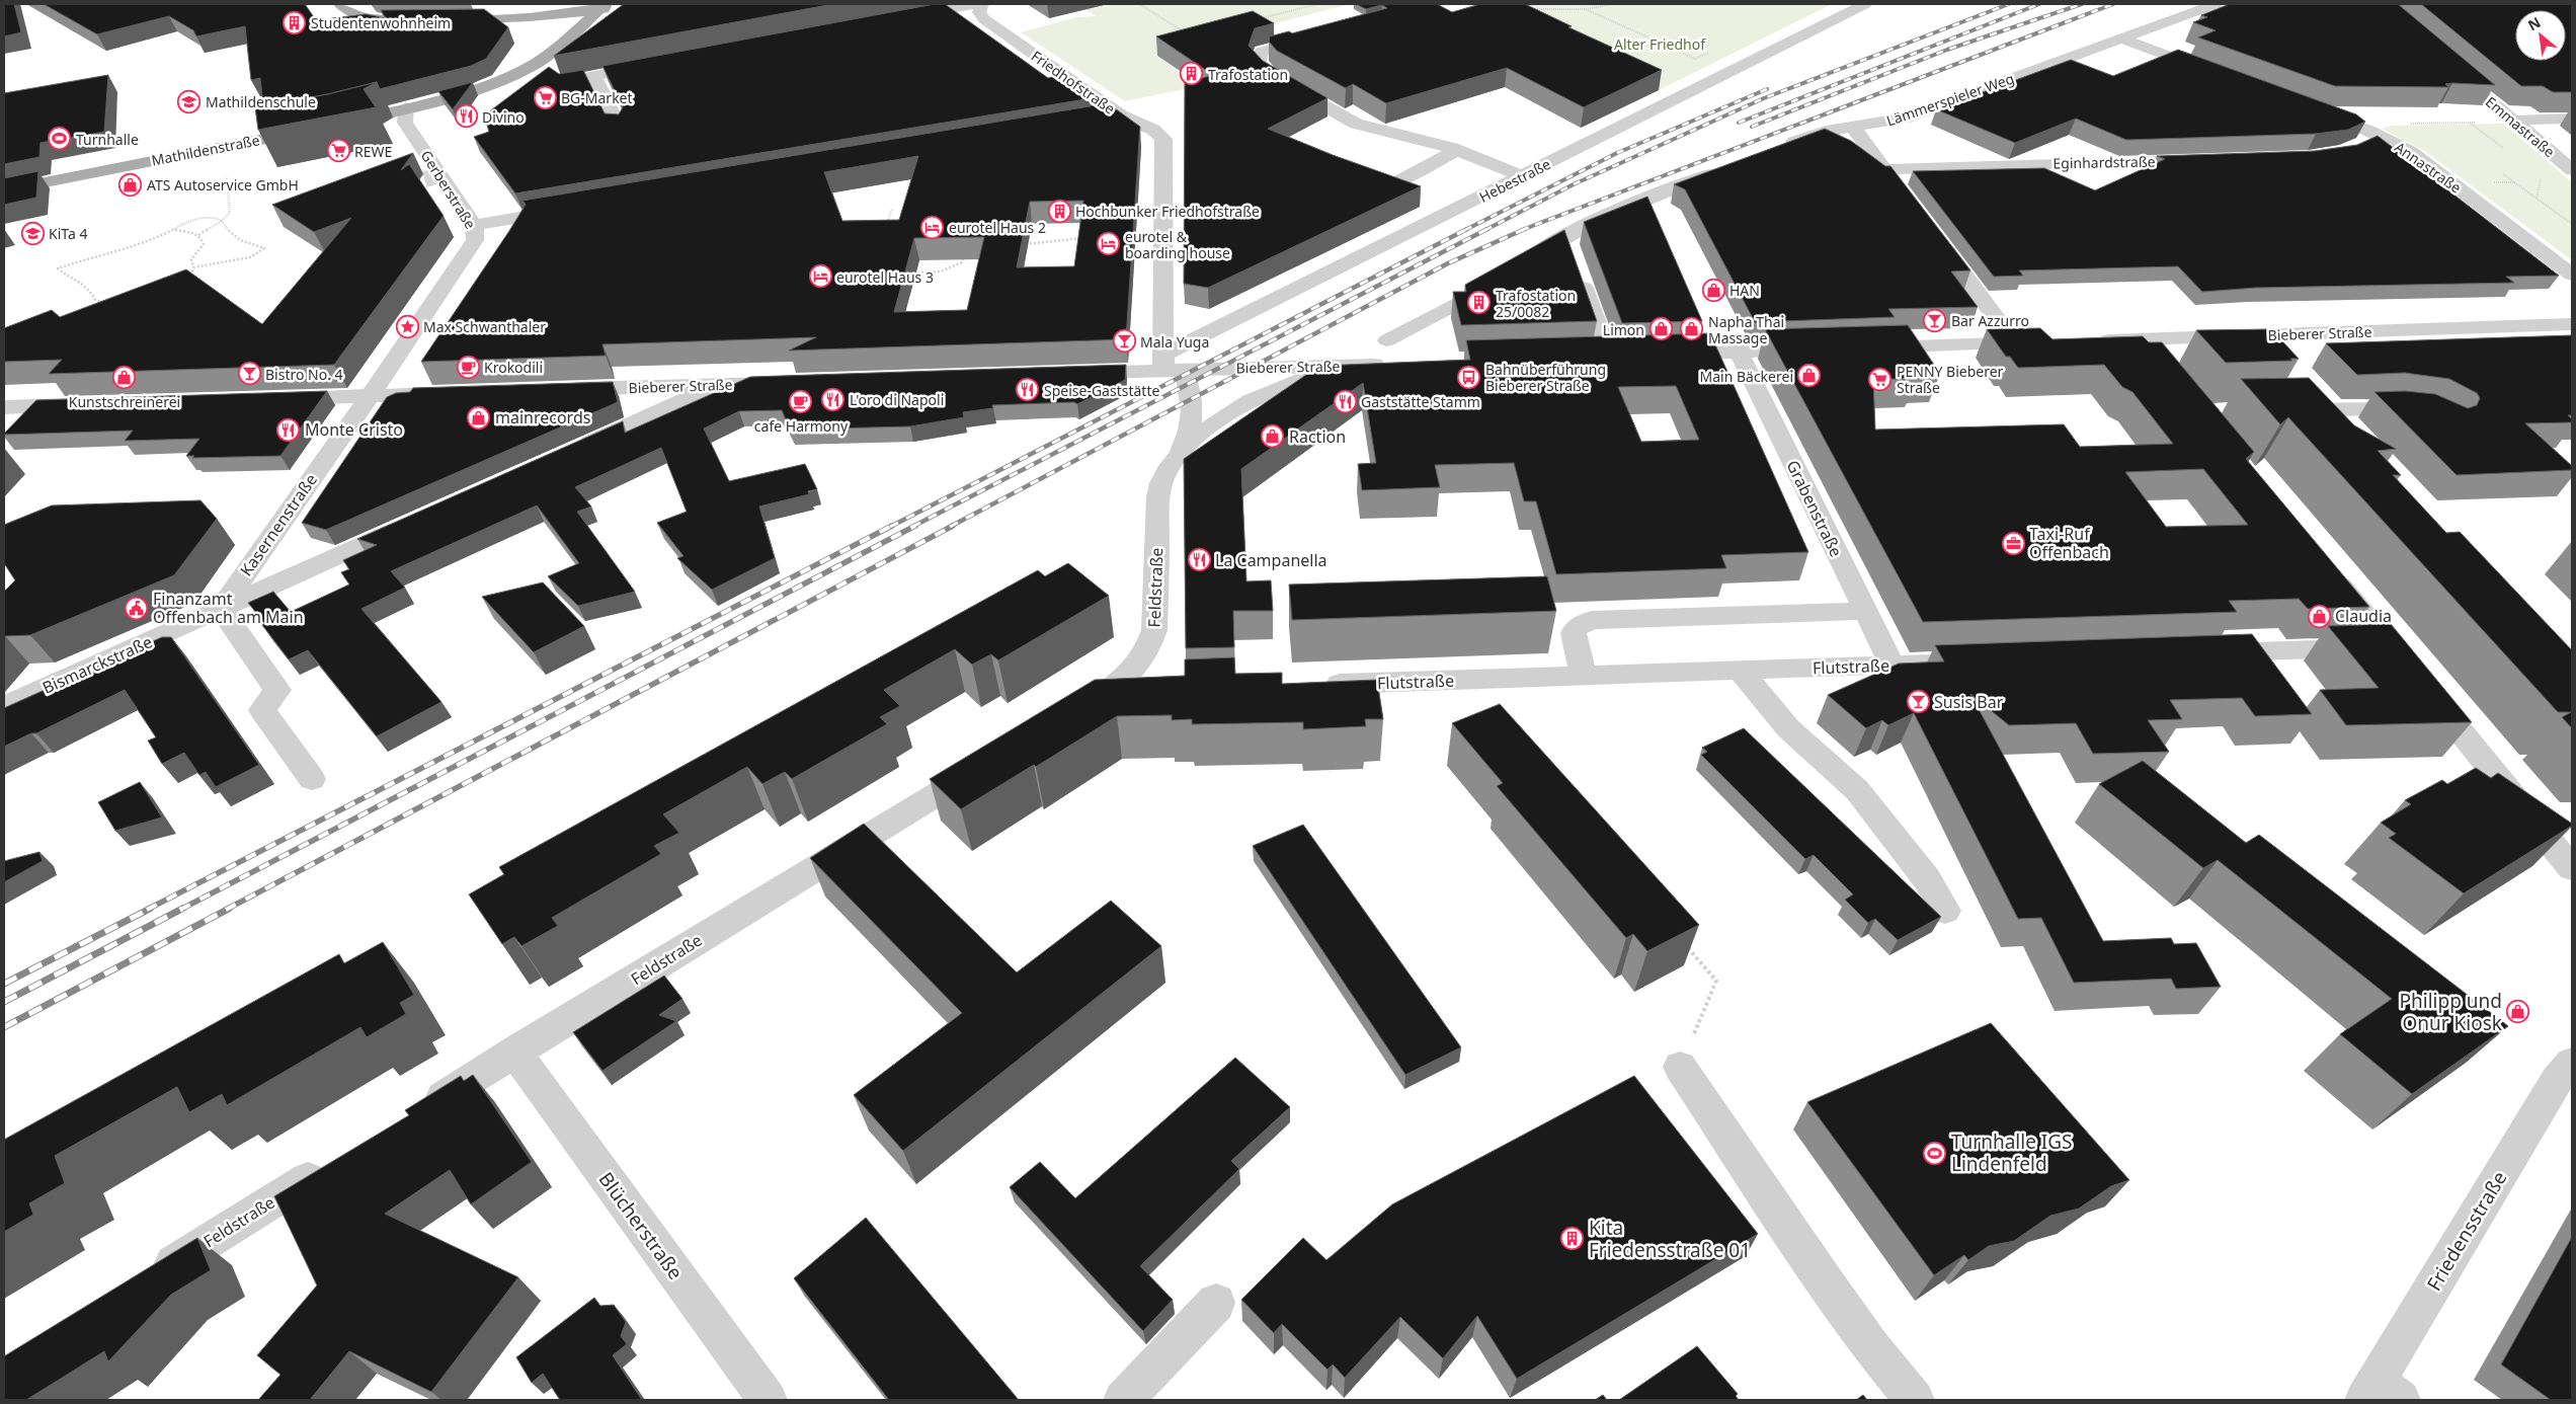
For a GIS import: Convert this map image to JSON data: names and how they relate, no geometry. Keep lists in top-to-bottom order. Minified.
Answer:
{"streets":{"main road":["Mathildenstraße"],"street":["Friedhofstraße","Lämmerspieler Weg","Emmastraße","Eginhardstraße","Annastraße","Hebestraße","Gerberstraße","Bieberer Straße","Grabenstraße","Kasernenstraße","Feldstraße","Bismarckstraße","Flutstraße","Blücherstraße","Friedensstraße"]},"crossings":[["Friedhofstraße","Hebestraße"],["Friedhofstraße","Bieberer Straße"],["Friedhofstraße","Feldstraße"],["Hebestraße","Bieberer Straße"],["Hebestraße","Feldstraße"],["Gerberstraße","Kasernenstraße"],["Bieberer Straße","Feldstraße"],["Grabenstraße","Flutstraße"],["Kasernenstraße","Bismarckstraße"],["Feldstraße","Blücherstraße"]],"parks":["Alter Friedhof"],"places":{"building":["Studentenwohnheim","Trafostation","Hochbunker Friedhofstraße","Trafostation 25/0082","Kita Friedensstraße 01"],"supermarket":["BG-Market","REWE","PENNY Bieberer Straße"],"school or university":["Mathildenschule","KiTa 4"],"restaurant":["Divino","Speise-Gaststätte","L'oro di Napoli","Gaststätte Stamm","Monte Cristo","La Campanella"],"sports":["Turnhalle","Turnhalle IGS Lindenfeld"],"shop":["ATS Autoservice GmbH","HAN","Limon","Napha Thai Massage","Main Bäckerei","Kunstschreinerei","mainrecords","Raction","Claudia","Philipp und Onur Kiosk"],"hotel":["eurotel Haus 2","eurotel & boarding house","eurotel Haus 3"],"bar":["Bar Azzurro","Mala Yuga","Bistro No. 4","Susis Bar"],"place":["Max Schwanthaler"],"cafe":["Krokodili","cafe Harmony"],"bus stop":["Bahnüberführung Bieberer Straße"],"office":["Taxi-Ruf Offenbach"],"public building":["Finanzamt Offenbach am Main"]},"north":"top left"}
